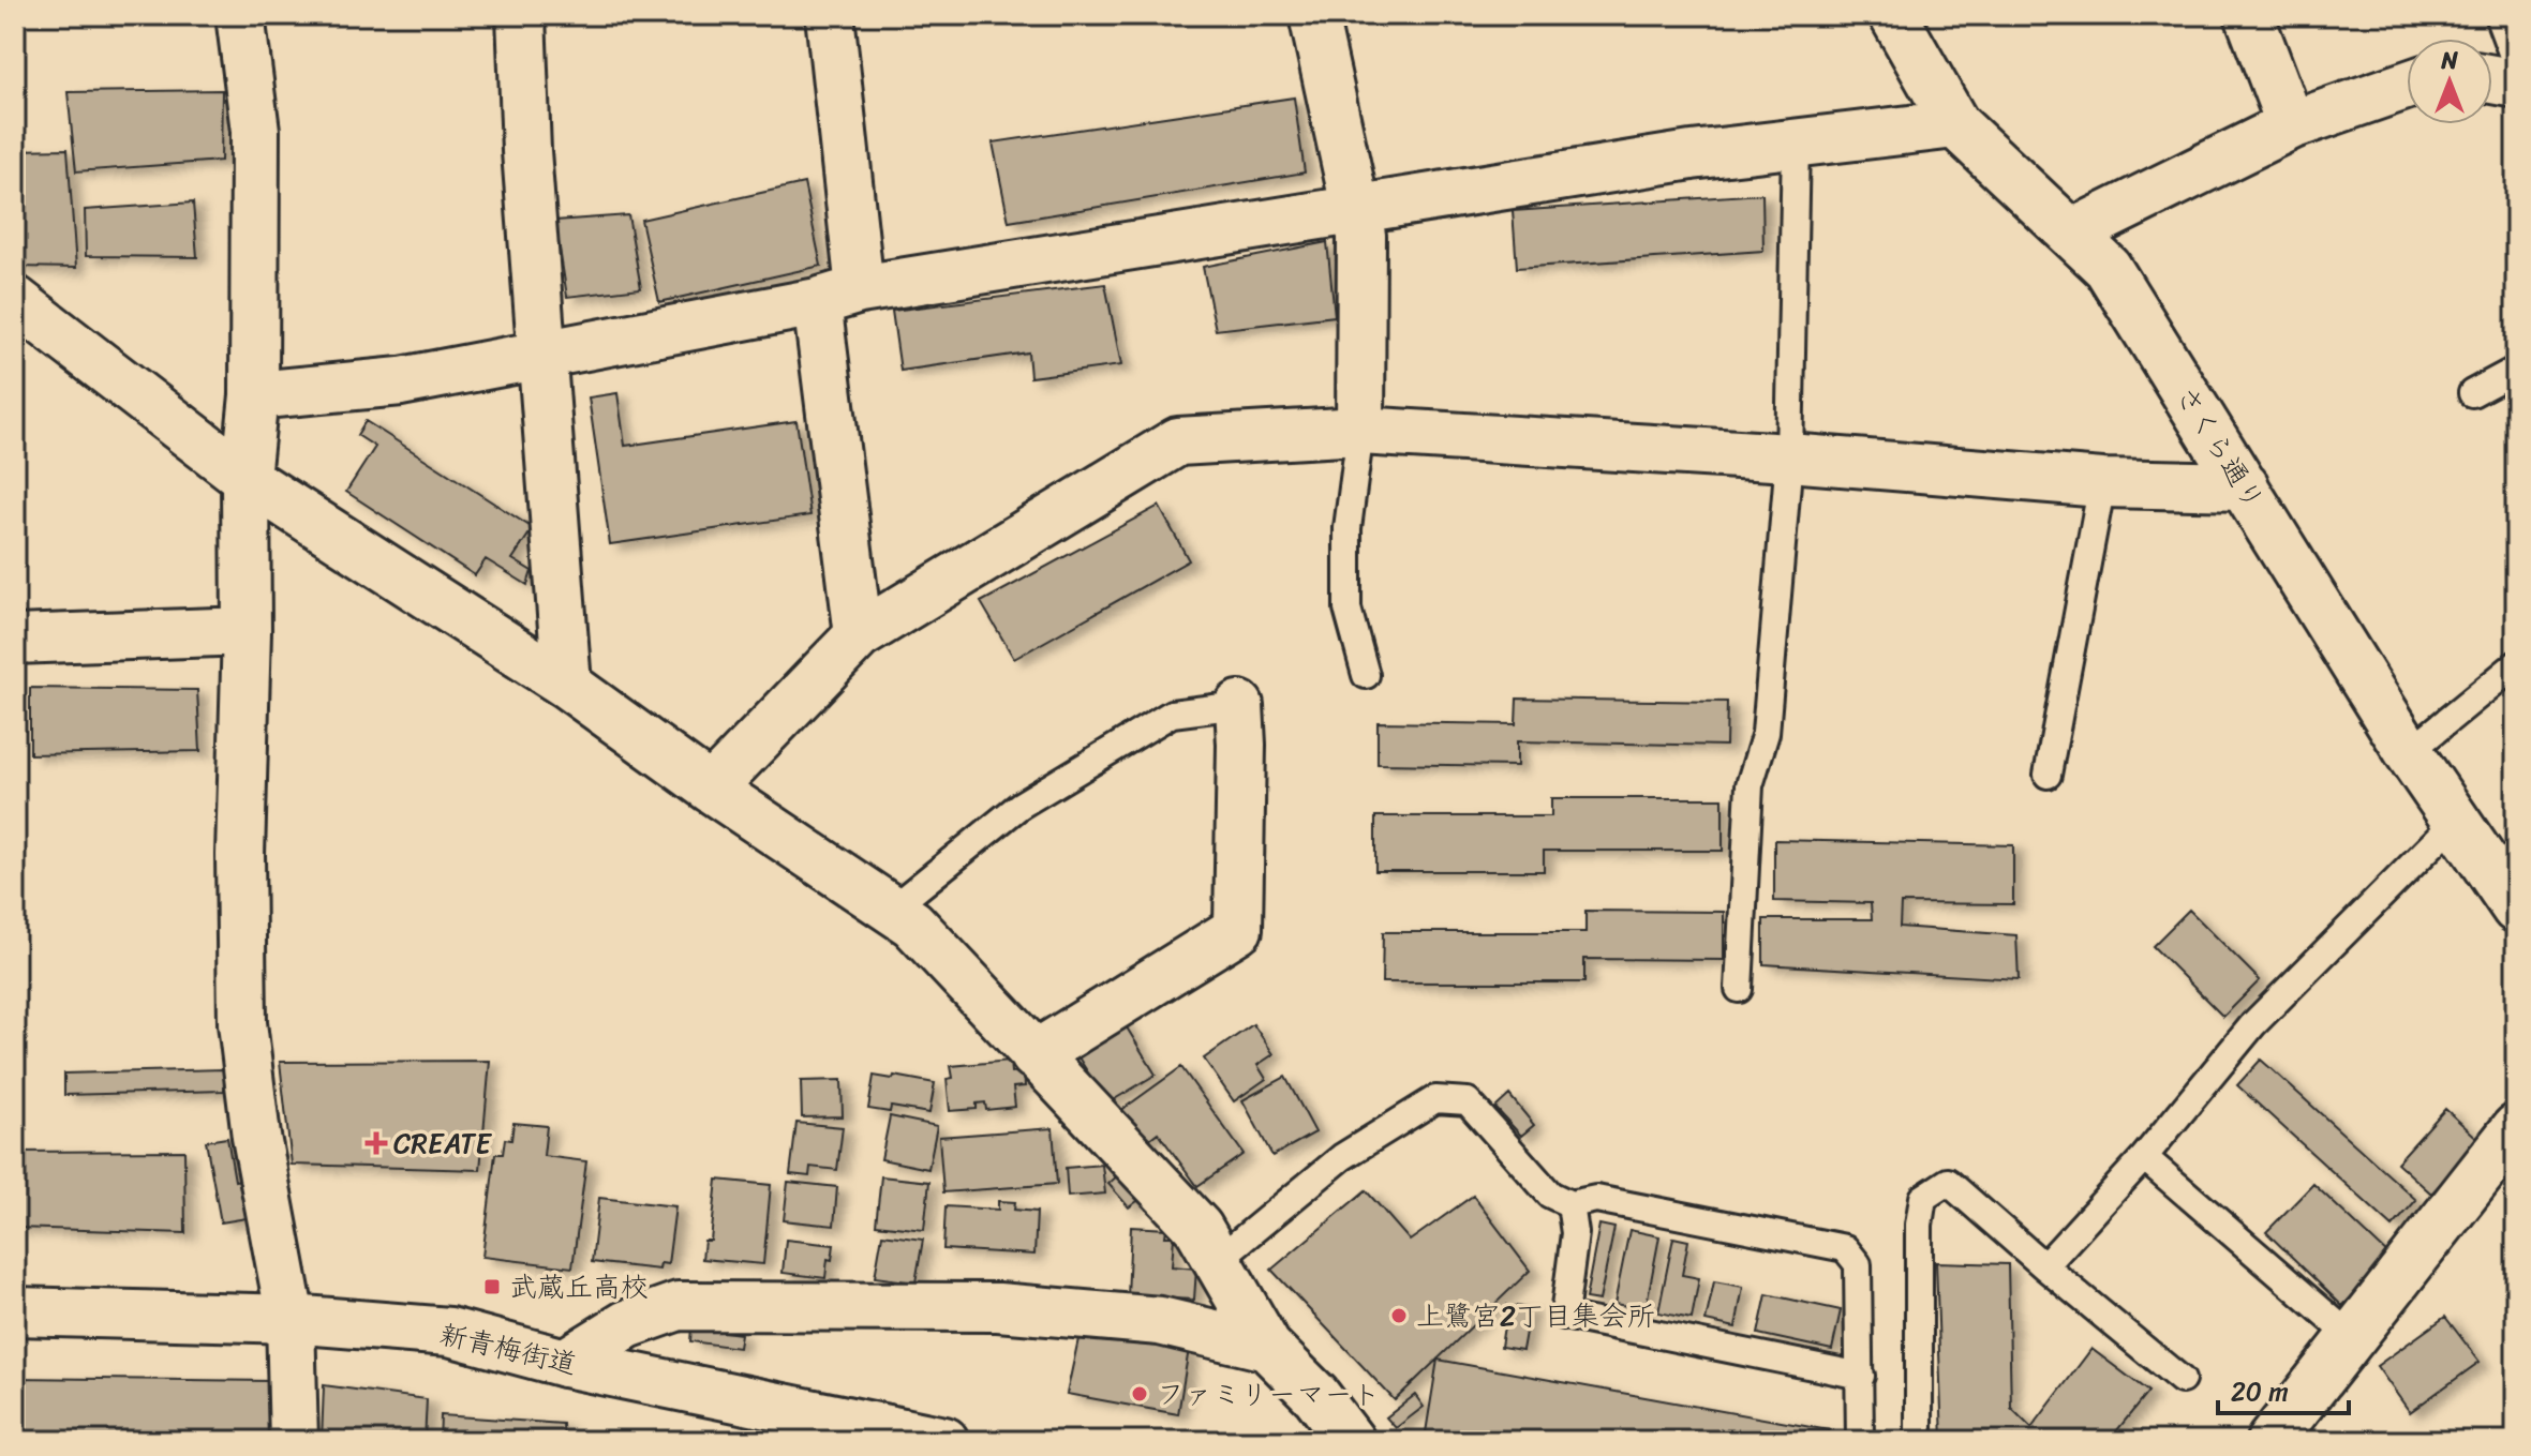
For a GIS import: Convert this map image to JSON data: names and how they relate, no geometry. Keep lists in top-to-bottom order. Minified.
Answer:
{"streets":{"street":["さくら通り","新青梅街道"]},"places":{"health":["CREATE"],"transit":["武蔵丘高校"],"other":["上鷺宮2丁目集会所","ファミリーマート"]},"scale_bar":"20 m","north":"top"}
